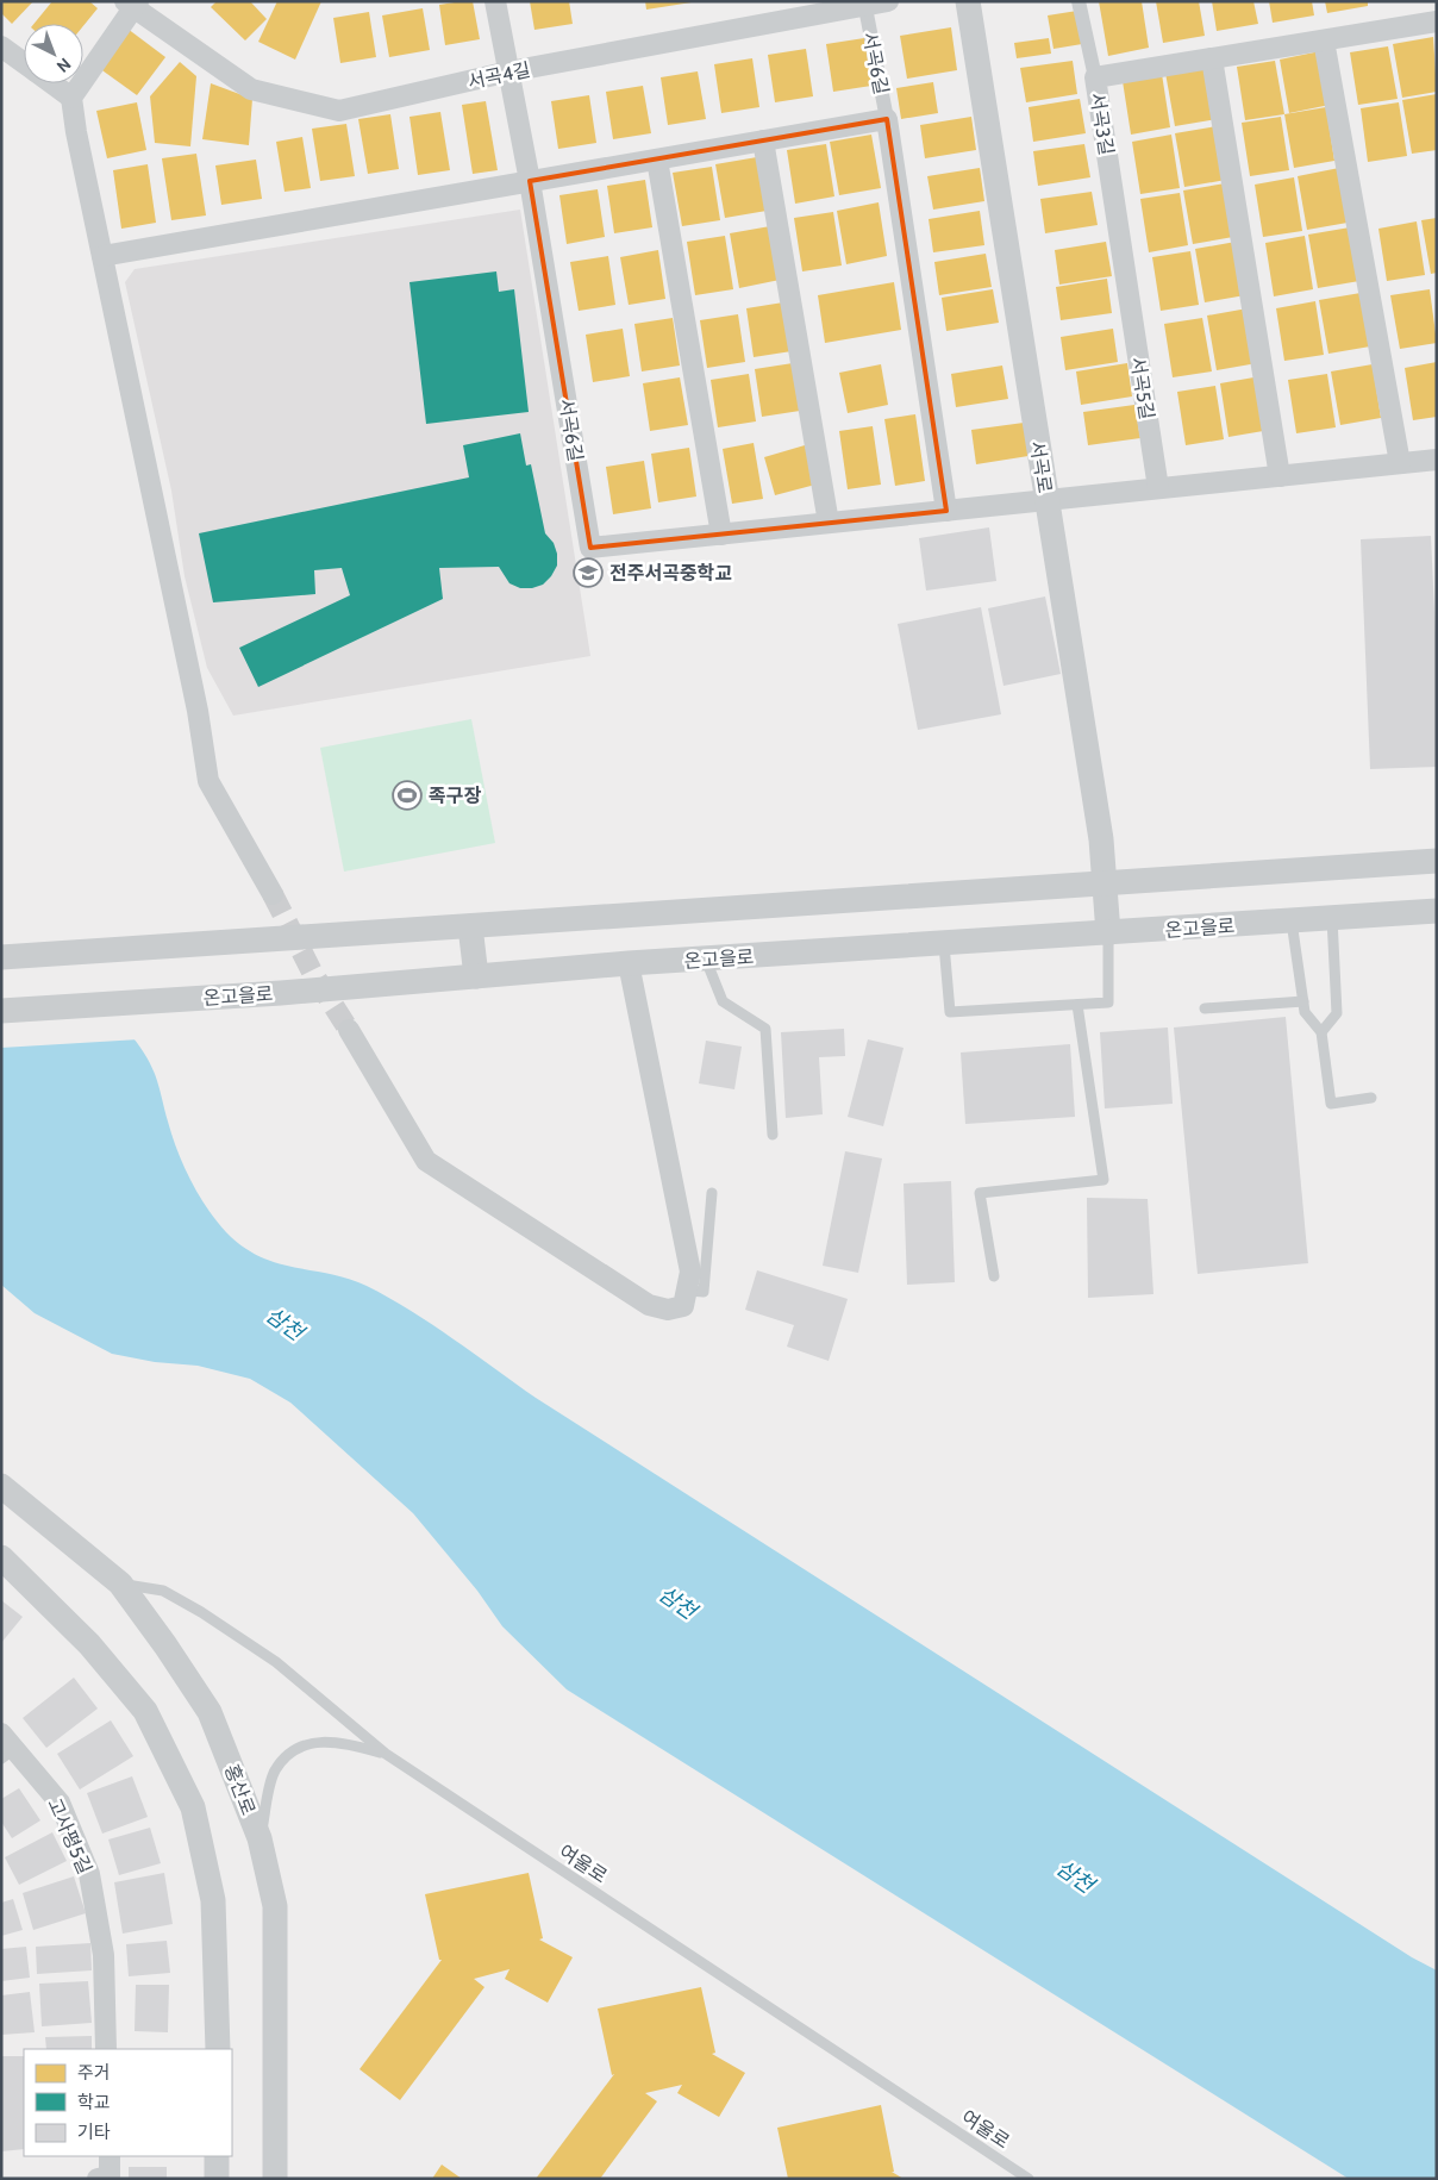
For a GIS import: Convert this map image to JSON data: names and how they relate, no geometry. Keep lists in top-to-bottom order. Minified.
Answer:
{"streets":{"street":["서곡6길","서곡4길","서곡3길","서곡5길","서곡로","온고을로","홍산로","고사평5길"],"lane":["여울로"]},"crossings":[["서곡6길","서곡4길"],["서곡6길","서곡로"],["서곡3길","서곡5길"],["서곡로","온고을로"],["홍산로","여울로"]],"water":["삼천"],"places":{"school or university":["전주서곡중학교"],"sports":["족구장"]},"legend":["주거","학교","기타"],"north":"bottom right"}
